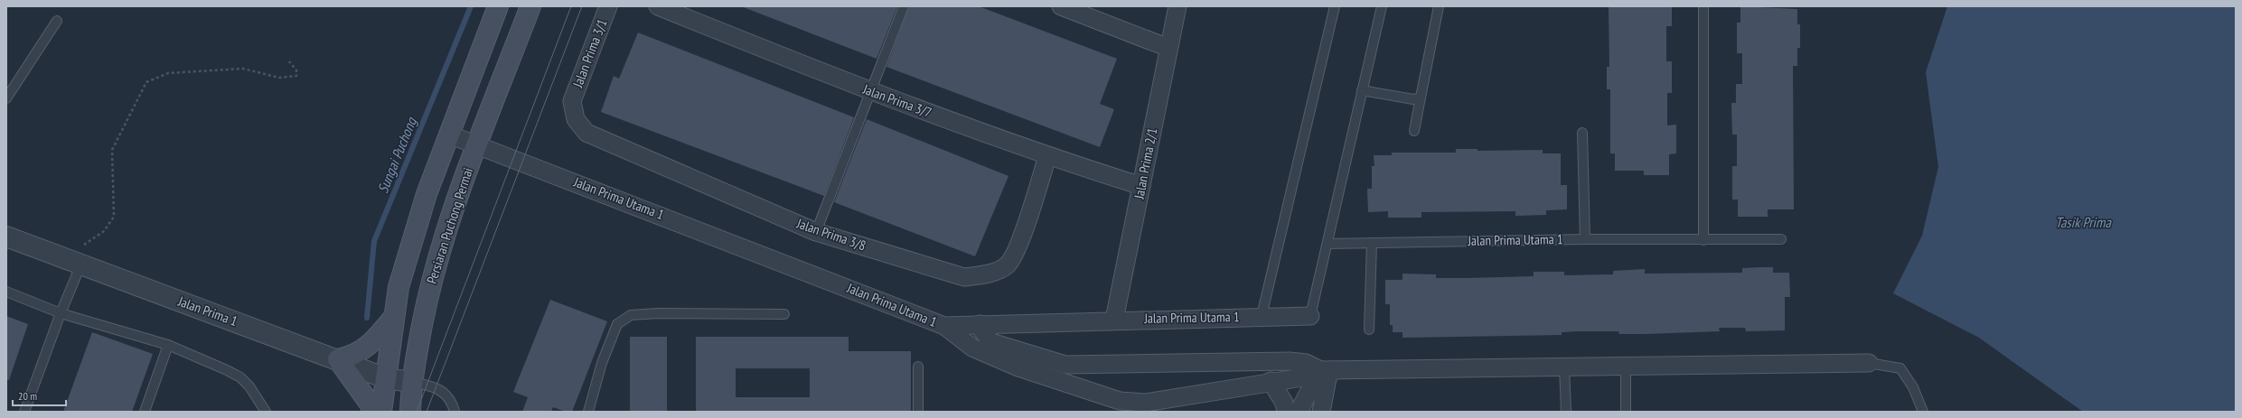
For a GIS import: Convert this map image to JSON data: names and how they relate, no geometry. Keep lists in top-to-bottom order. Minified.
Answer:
{"streets":{"main road":["Persiaran Puchong Permai"],"street":["Jalan Prima 3/1","Jalan Prima 3/7","Jalan Prima 2/1","Jalan Prima Utama 1","Jalan Prima 3/8","Jalan Prima 1"]},"crossings":[["Jalan Prima 3/1","Jalan Prima 3/8"],["Jalan Prima 3/7","Jalan Prima 2/1"],["Jalan Prima 3/7","Jalan Prima 3/8"],["Jalan Prima 2/1","Jalan Prima Utama 1"],["Jalan Prima Utama 1","Persiaran Puchong Permai"],["Persiaran Puchong Permai","Jalan Prima 1"]],"water":["Sungai Puchong","Tasik Prima"],"scale_bar":"20 m"}
